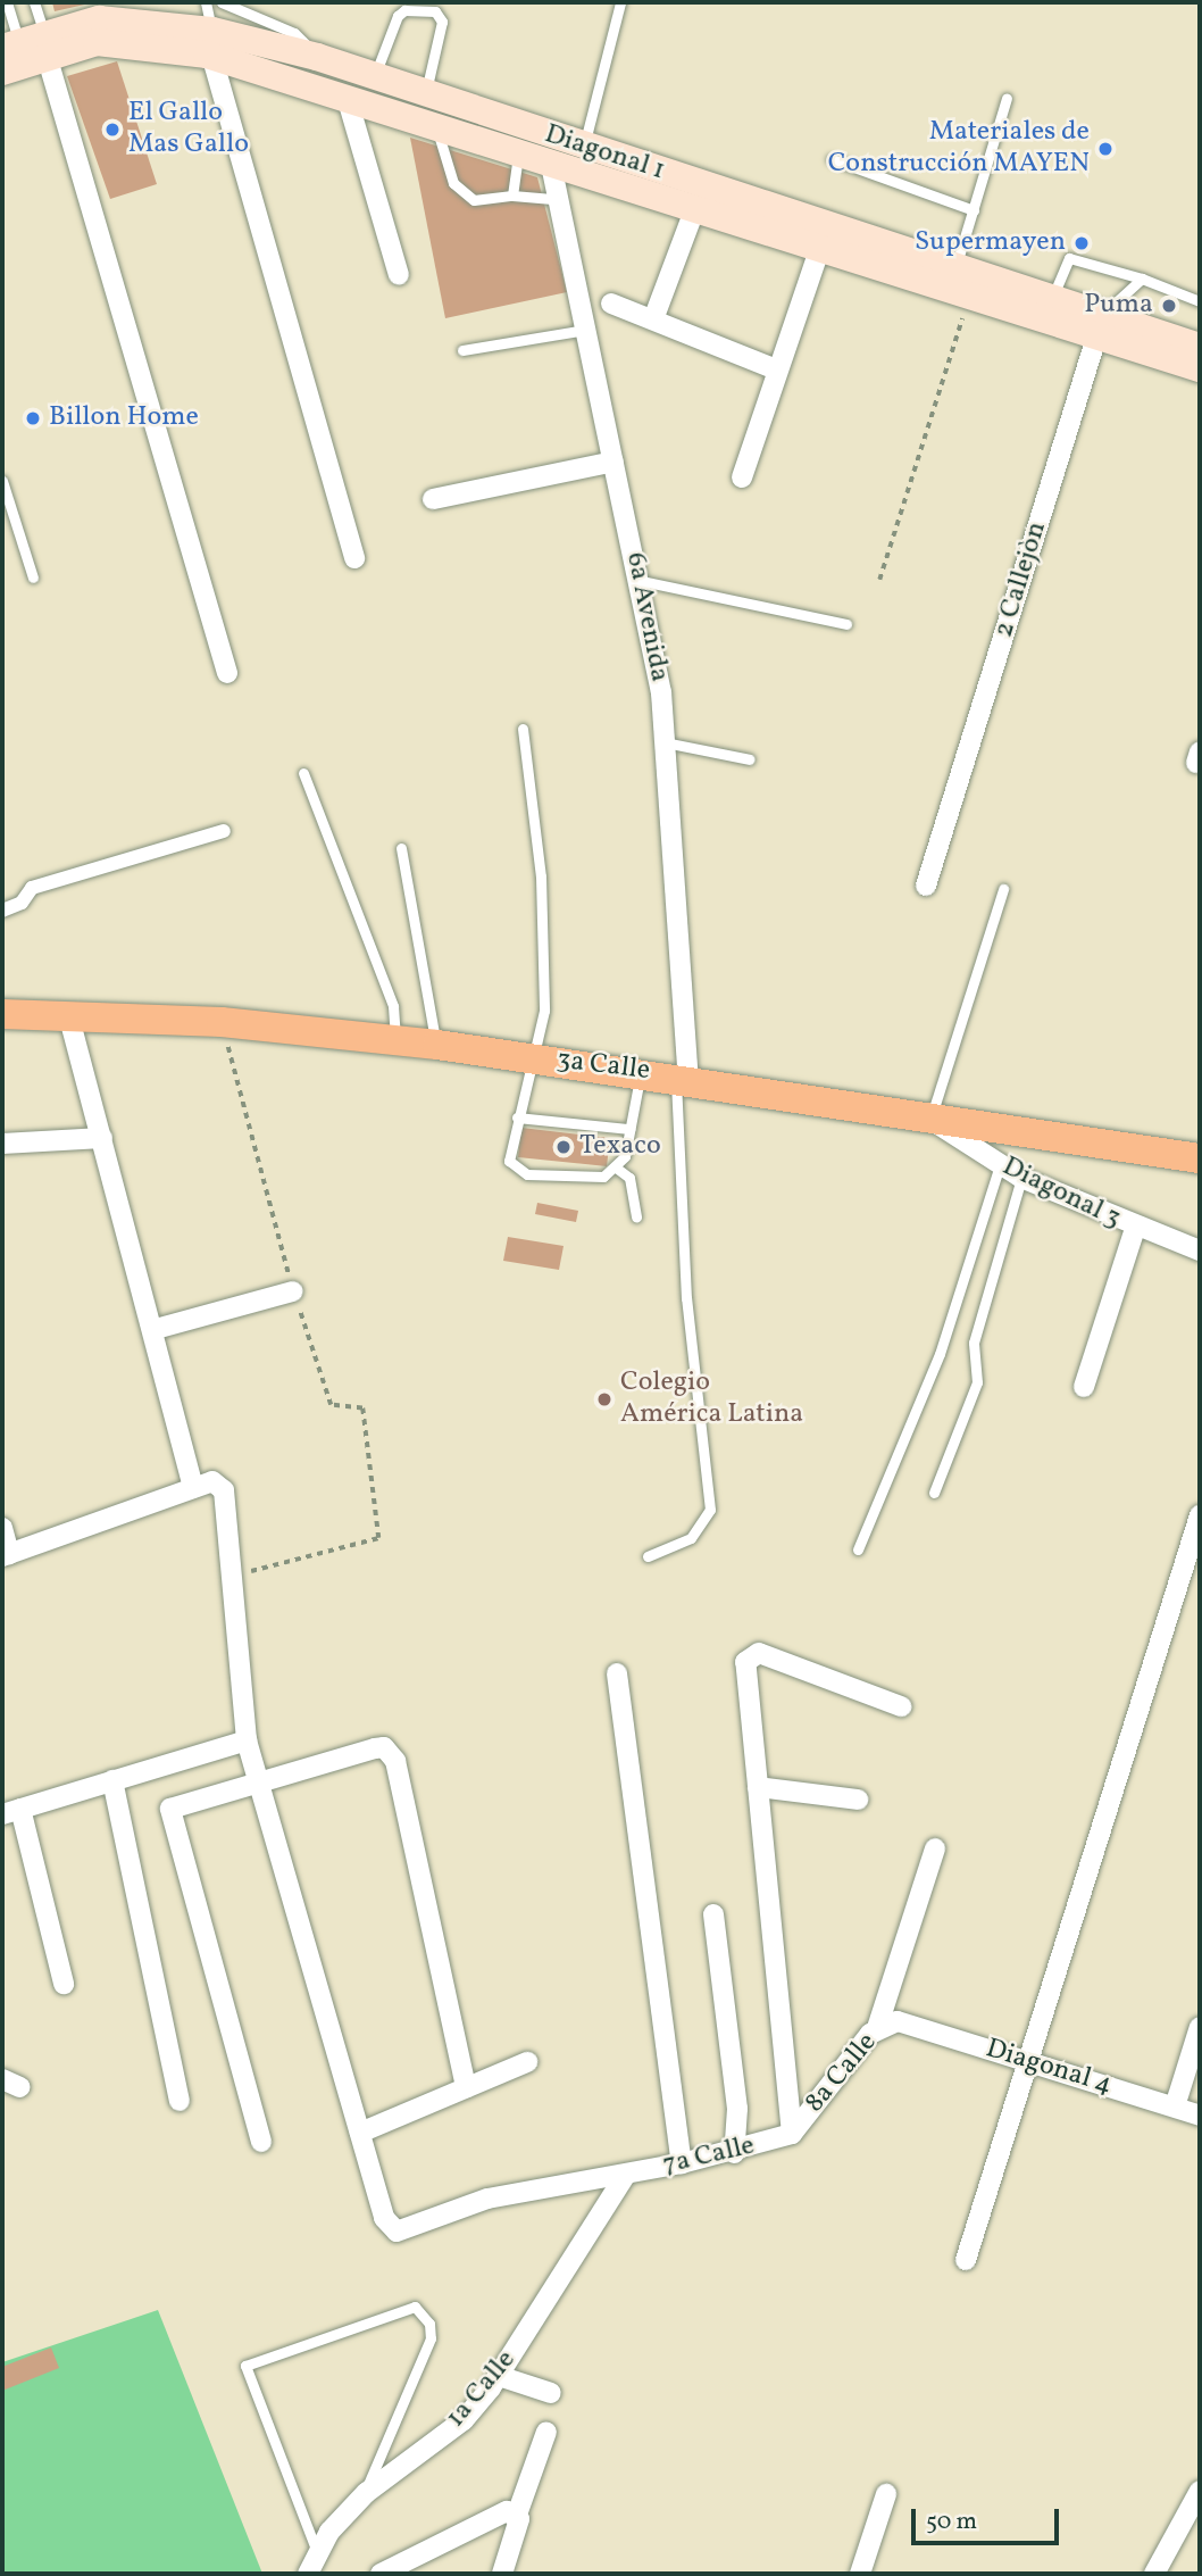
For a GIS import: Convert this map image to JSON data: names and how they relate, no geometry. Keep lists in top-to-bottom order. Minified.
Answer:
{"streets":{"main road":["Diagonal 1","3a Calle"],"street":["6a Avenida","Diagonal 3","Diagonal 4","8a Calle","7a Calle","1a Calle"]},"crossings":[["Diagonal 1","6a Avenida"],["6a Avenida","3a Calle"],["3a Calle","Diagonal 3"],["Diagonal 4","8a Calle"],["8a Calle","7a Calle"],["7a Calle","1a Calle"]],"places":["El Gallo Mas Gallo","Materiales de Construcción MAYEN","Supermayen","Puma","Billon Home","Texaco","Colegio América Latina"],"scale_bar":"50 m"}
